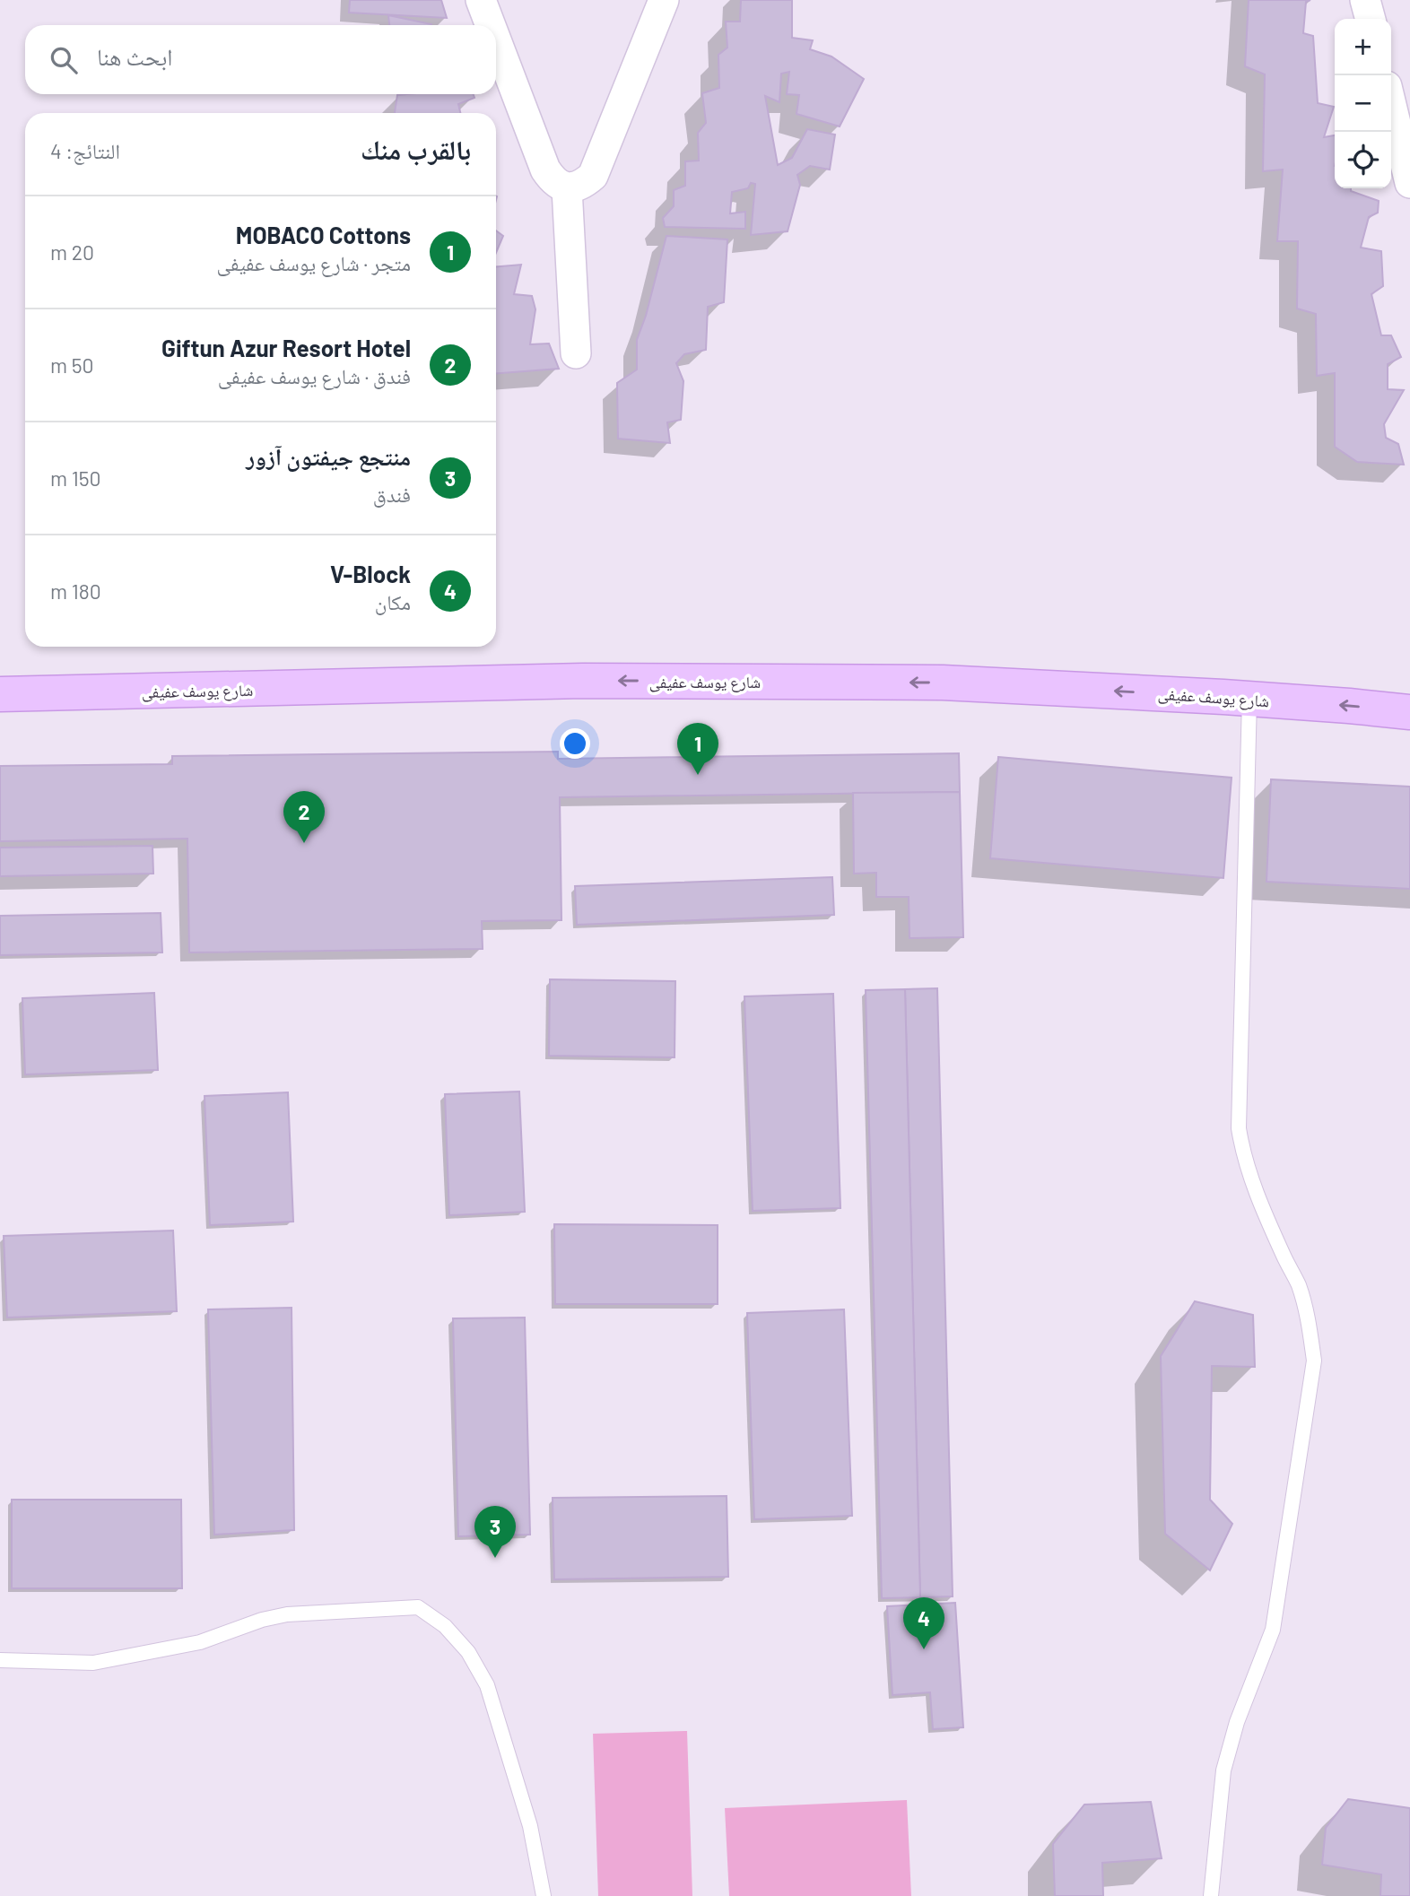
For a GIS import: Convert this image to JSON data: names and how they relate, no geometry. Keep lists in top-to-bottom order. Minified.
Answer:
{"streets":{"street":["شارع يوسف عفيفى"]},"one_way":["شارع يوسف عفيفى"],"page":{"map_buttons":["+","−"],"search":"ابحث هنا","heading":["بالقرب منك","النتائج: 4"],"list":[{"mark":"1","name":"MOBACO Cottons","note":"متجر · شارع يوسف عفيفى","value":"20 m"},{"mark":"2","name":"Giftun Azur Resort Hotel","note":"فندق · شارع يوسف عفيفى","value":"50 m"},{"mark":"3","name":"منتجع جيفتون آزور","note":"فندق","value":"150 m"},{"mark":"4","name":"V-Block","note":"مكان","value":"180 m"}],"pins":["1","2","3","4"]}}
